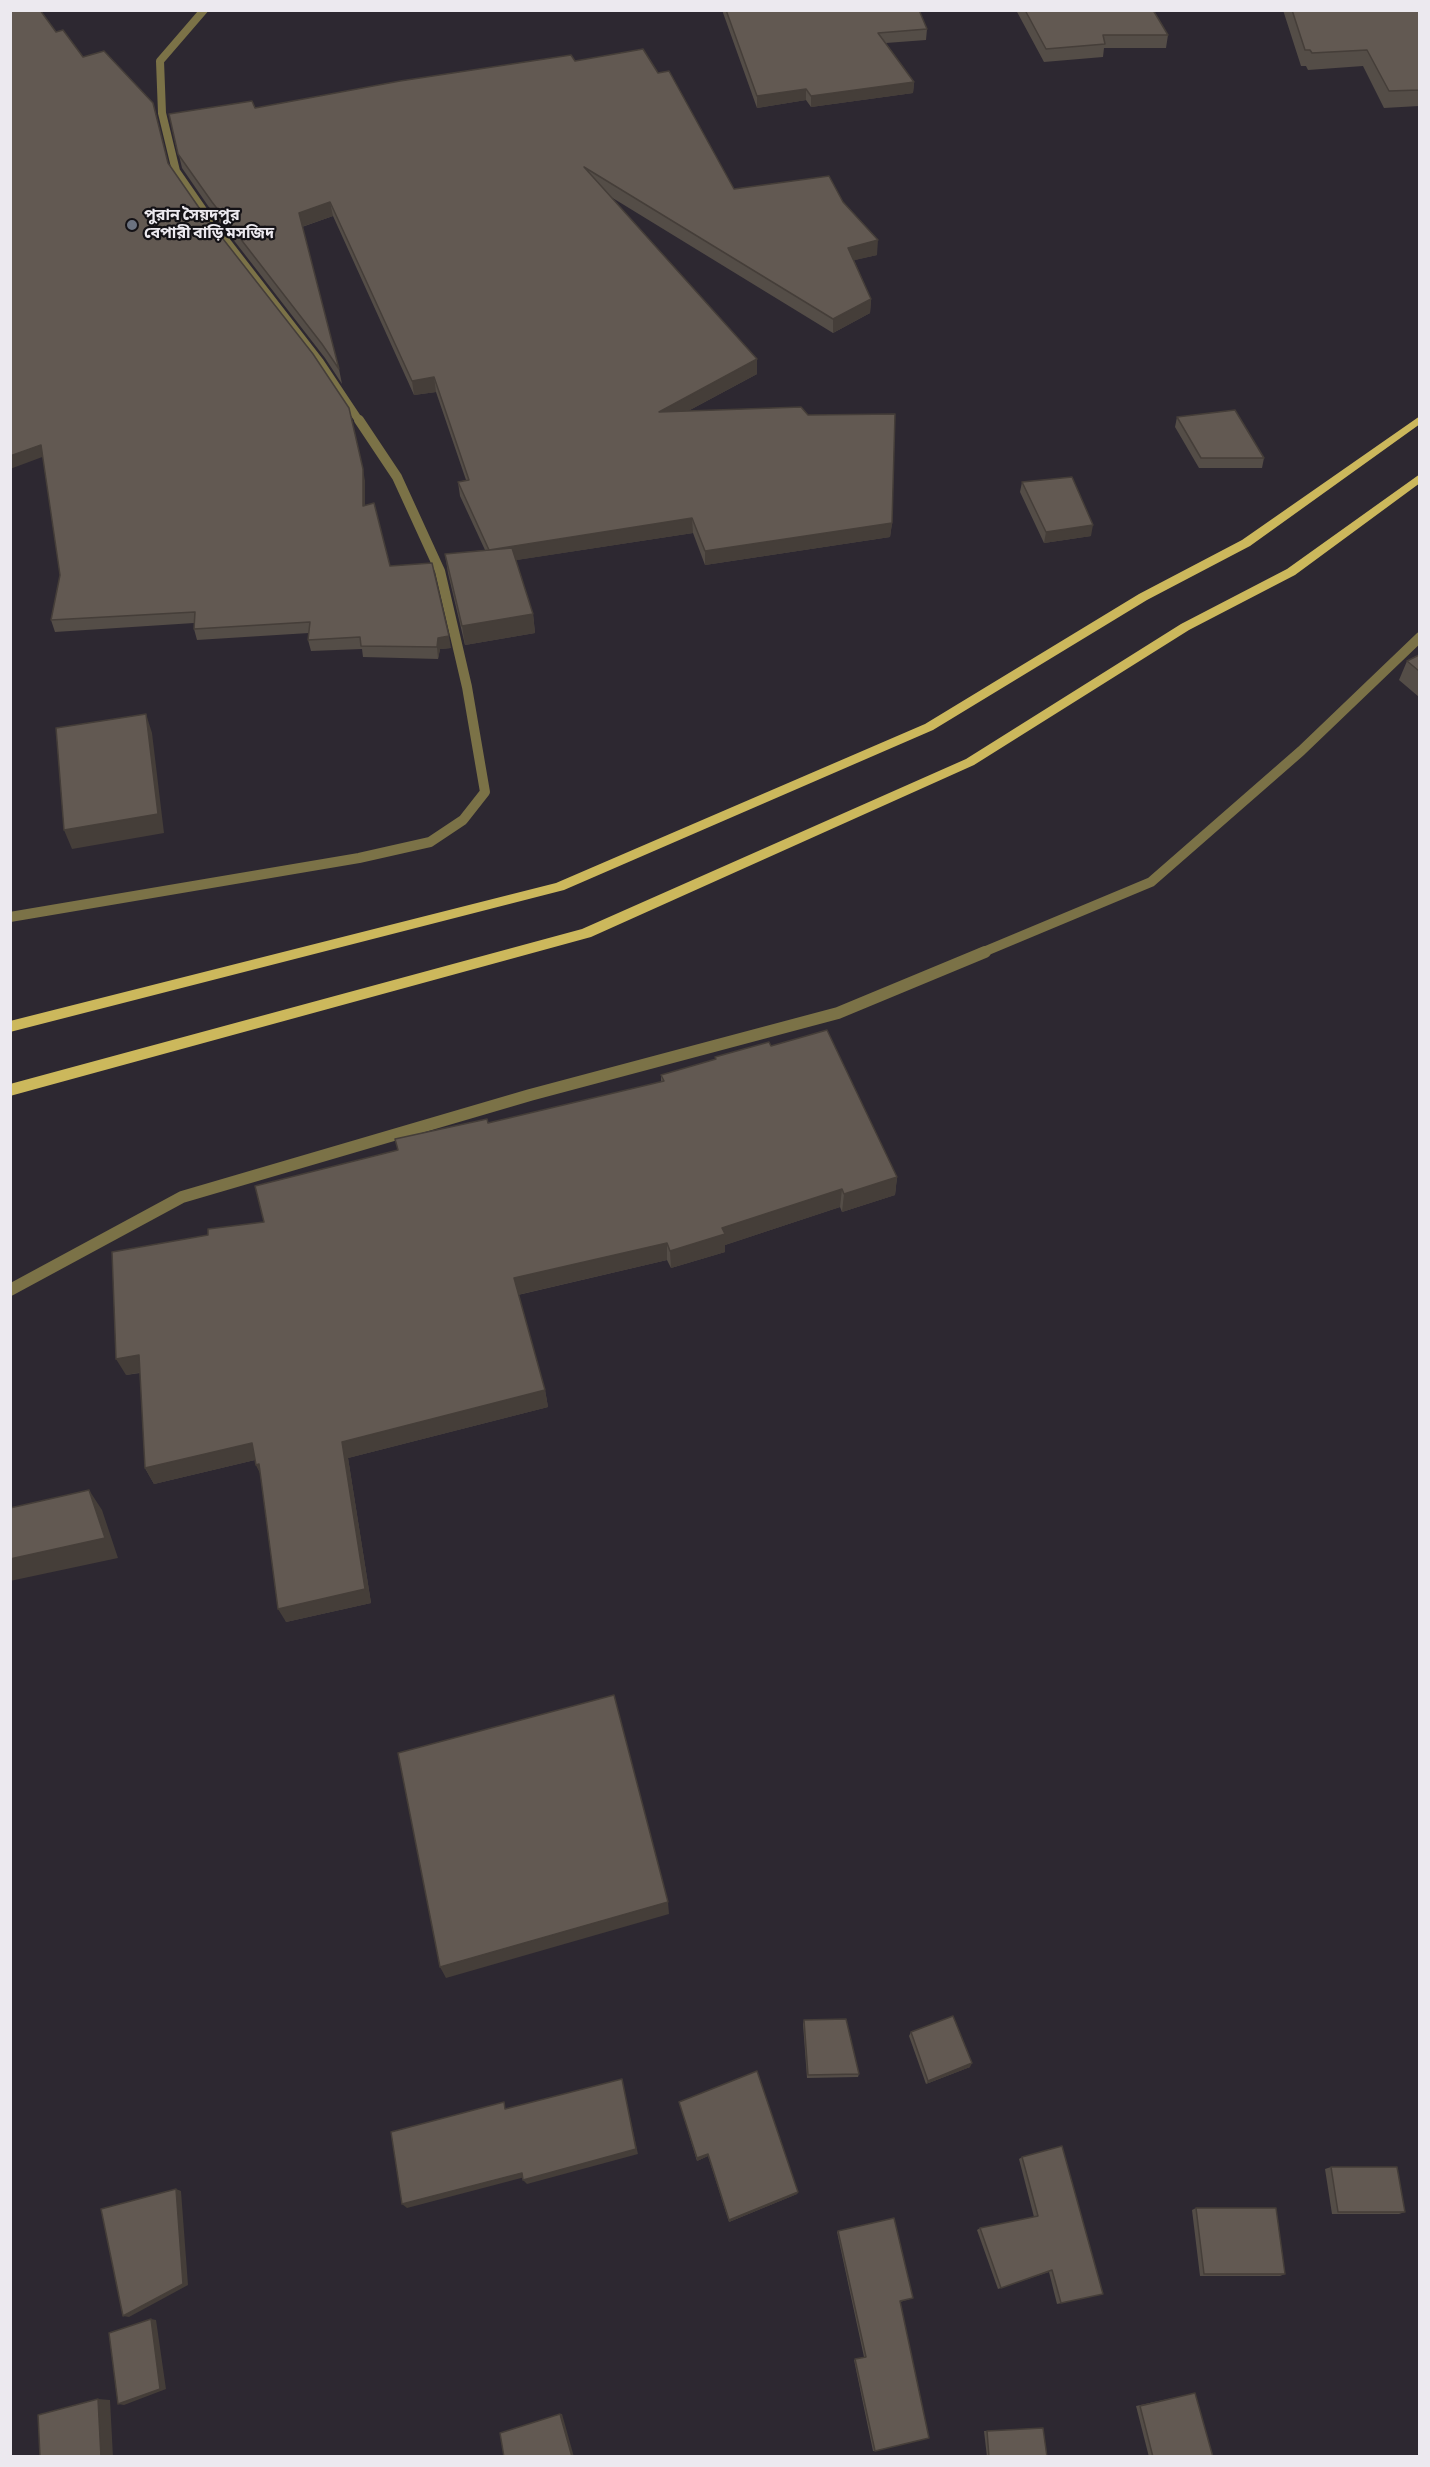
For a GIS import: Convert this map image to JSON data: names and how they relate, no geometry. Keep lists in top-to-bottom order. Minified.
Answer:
{"places":["পুরান সৈয়দপুর বেপারী বাড়ি মসজিদ"]}
